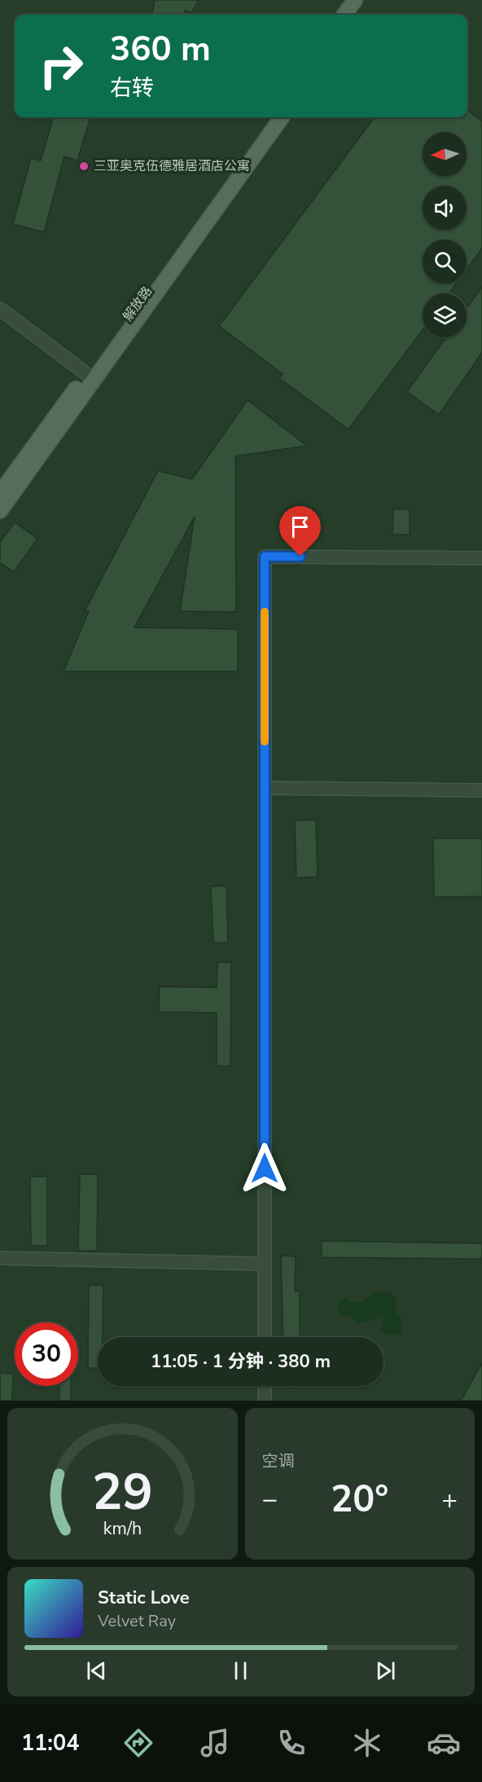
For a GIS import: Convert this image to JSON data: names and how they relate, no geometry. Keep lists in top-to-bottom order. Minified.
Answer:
{"streets":{"main road":["解放路"]},"places":["三亚奥克伍德雅居酒店公寓"],"north":"left","page":{"turn":["360 m","右转"],"limit":"30","trip":"11:05 · 1 分钟 · 380 m","tile":"空调","heat":["−","20°","+"],"song":["Static Love","Velvet Ray"],"tabs":"11:04","gauge":["29","km/h"]}}
